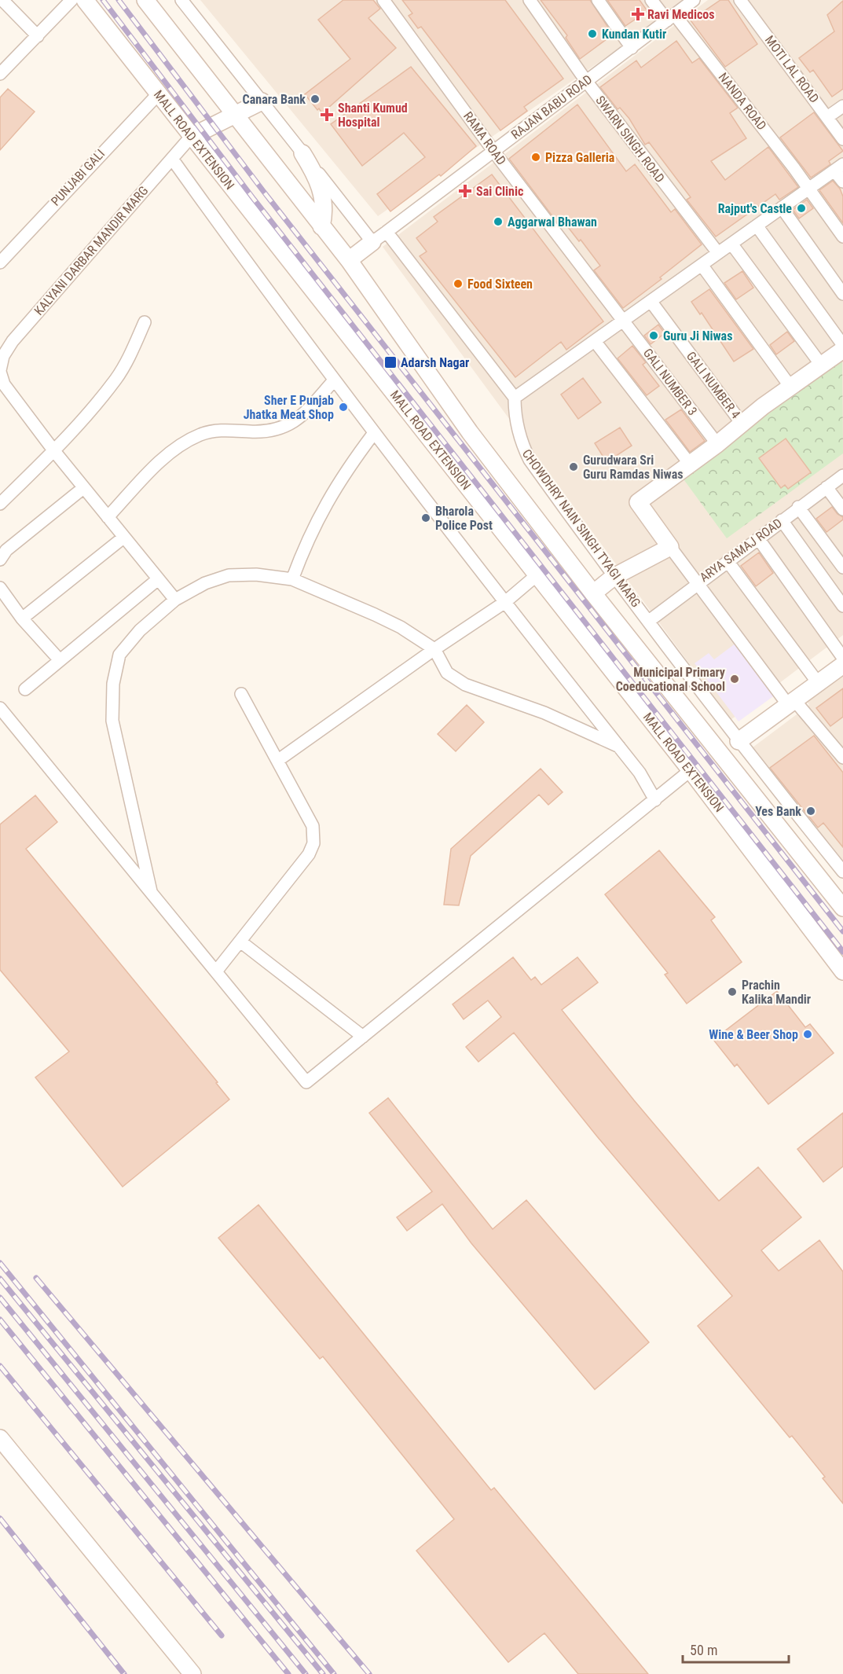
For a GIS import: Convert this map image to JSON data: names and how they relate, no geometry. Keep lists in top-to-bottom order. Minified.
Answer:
{"streets":{"main road":["MALL ROAD EXTENSION","ARYA SAMAJ ROAD"],"street":["MOTI LAL ROAD","NANDA ROAD","RAJAN BABU ROAD","RAMA ROAD","SWARN SINGH ROAD","PUNJABI GALI","KALYANI DARBAR MANDIR MARG","GALI NUMBER 3","GALI NUMBER 4","CHOWDHRY NAIN SINGH TYAGI MARG"]},"crossings":[["NANDA ROAD","RAJAN BABU ROAD"],["RAJAN BABU ROAD","RAMA ROAD"],["RAJAN BABU ROAD","SWARN SINGH ROAD"],["RAMA ROAD","GALI NUMBER 3"],["MALL ROAD EXTENSION","PUNJABI GALI"],["MALL ROAD EXTENSION","KALYANI DARBAR MANDIR MARG"],["GALI NUMBER 3","ARYA SAMAJ ROAD"],["GALI NUMBER 4","ARYA SAMAJ ROAD"]],"places":{"health":["Ravi Medicos","Shanti Kumud Hospital","Sai Clinic"],"other":["Kundan Kutir","Canara Bank","Pizza Galleria","Rajput's Castle","Aggarwal Bhawan","Food Sixteen","Guru Ji Niwas","Sher E Punjab Jhatka Meat Shop","Gurudwara Sri Guru Ramdas Niwas","Bharola Police Post","Municipal Primary Coeducational School","Yes Bank","Prachin Kalika Mandir","Wine & Beer Shop"],"transit":["Adarsh Nagar"]},"scale_bar":"50 m"}
